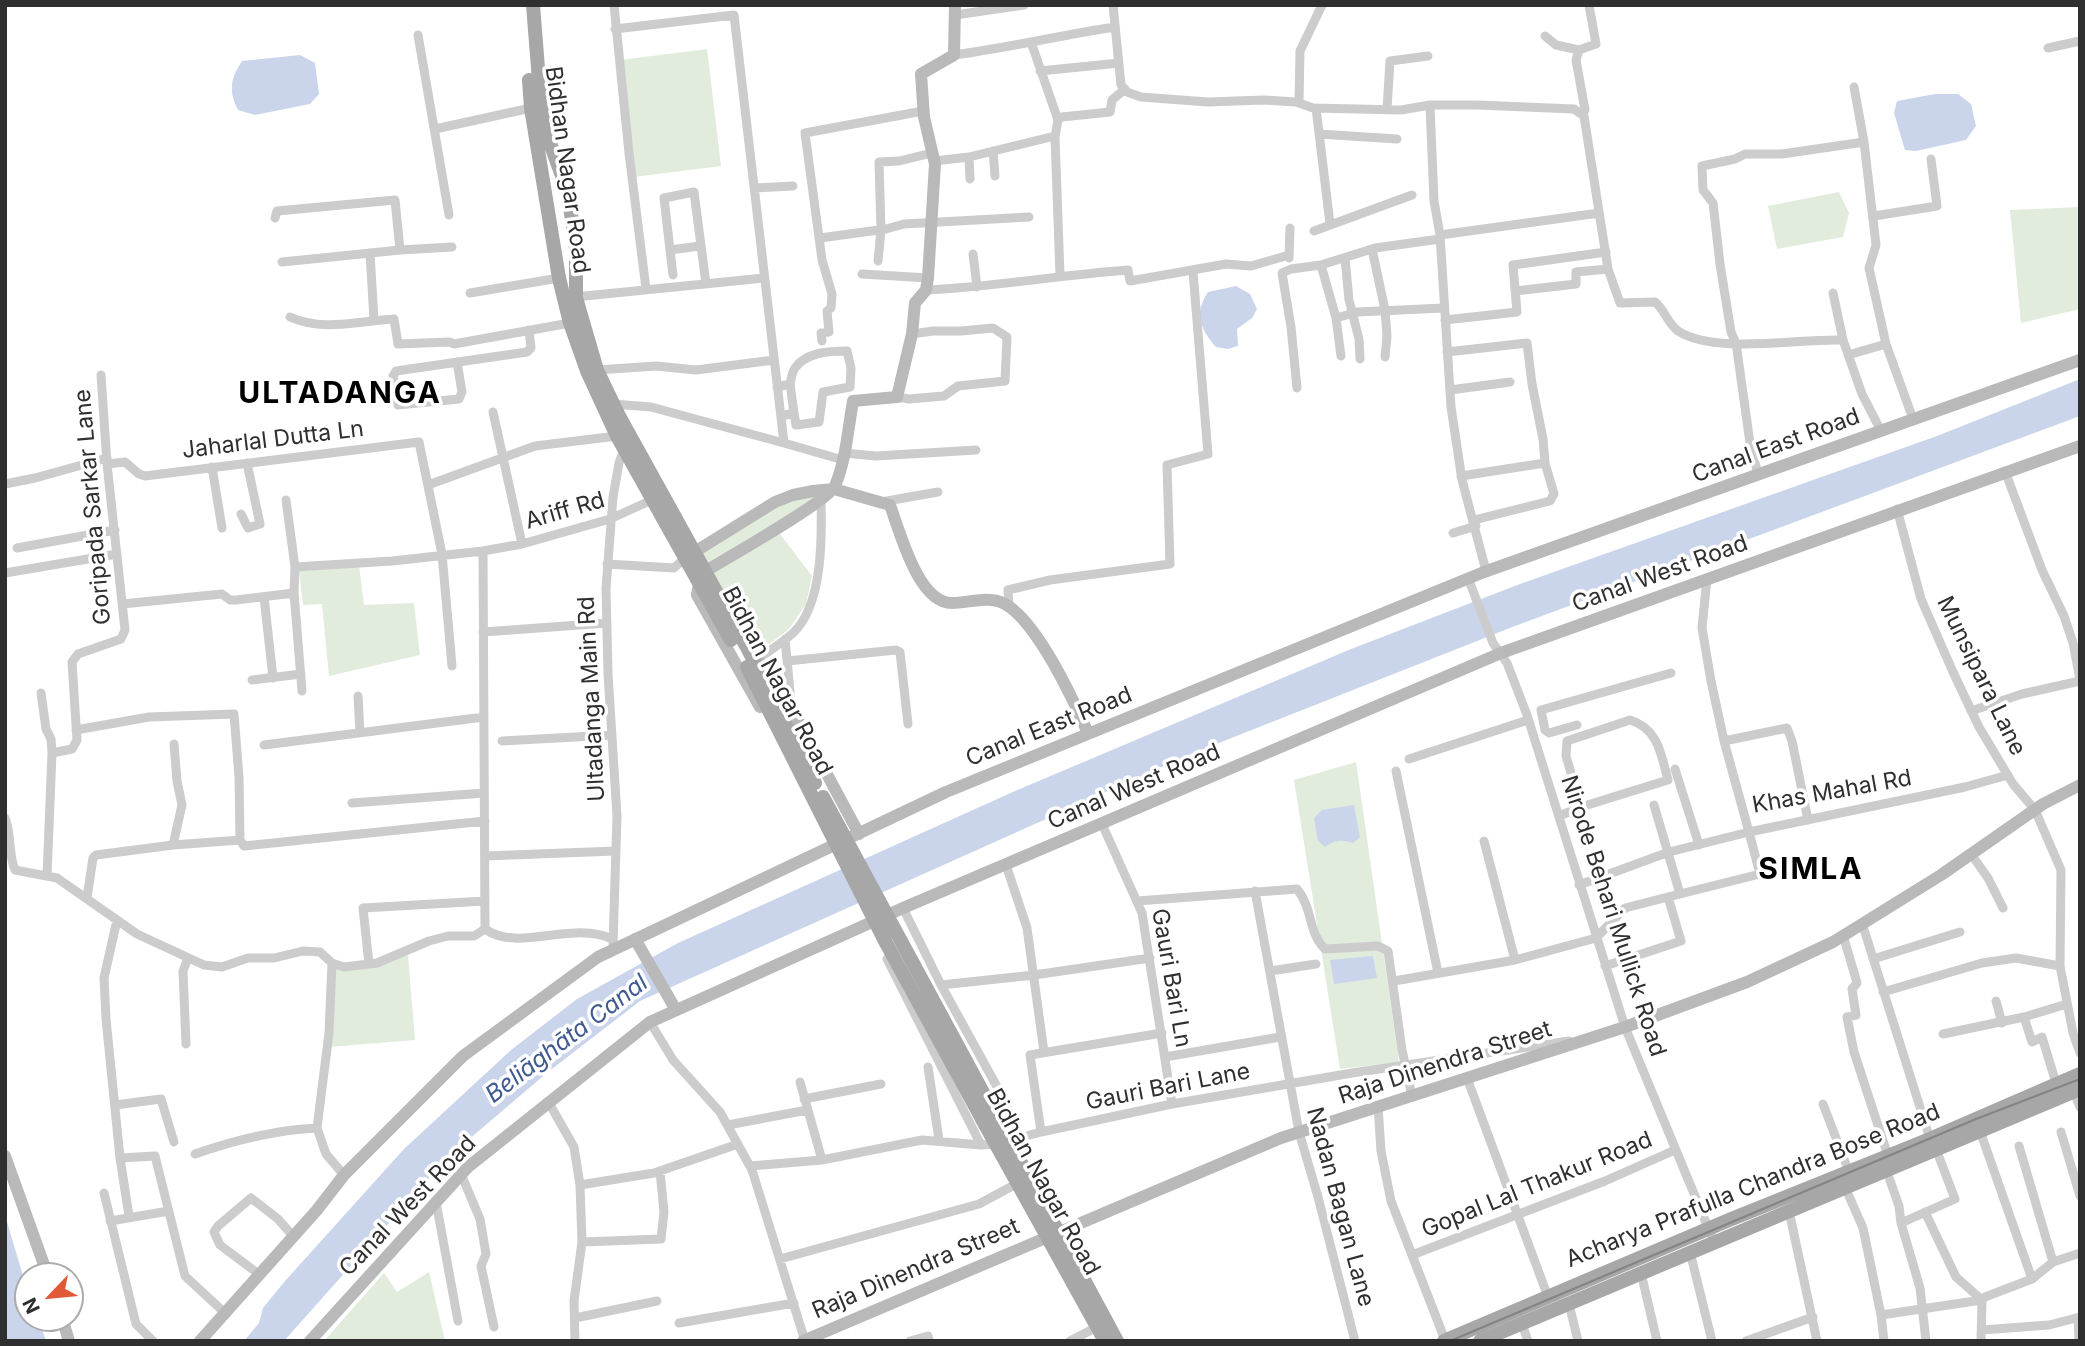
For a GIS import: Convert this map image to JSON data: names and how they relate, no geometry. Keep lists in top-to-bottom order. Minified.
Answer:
{"streets":{"main road":["Bidhan Nagar Road","Canal East Road","Canal West Road","Raja Dinendra Street","Acharya Prafulla Chandra Bose Road"],"street":["Jaharlal Dutta Ln","Goripada Sarkar Lane","Ariff Rd","Munsipara Lane","Ultadanga Main Rd","Khas Mahal Rd","Nirode Behari Mullick Road","Gauri Bari Ln","Gauri Bari Lane","Gopal Lal Thakur Road","Nadan Bagan Lane"]},"crossings":[["Bidhan Nagar Road","Ariff Rd"],["Bidhan Nagar Road","Ultadanga Main Rd"],["Bidhan Nagar Road","Raja Dinendra Street"],["Bidhan Nagar Road","Gauri Bari Lane"],["Jaharlal Dutta Ln","Goripada Sarkar Lane"],["Jaharlal Dutta Ln","Ariff Rd"],["Canal East Road","Ultadanga Main Rd"],["Canal East Road","Nirode Behari Mullick Road"],["Ariff Rd","Ultadanga Main Rd"],["Canal West Road","Munsipara Lane"],["Canal West Road","Khas Mahal Rd"],["Canal West Road","Nirode Behari Mullick Road"],["Canal West Road","Gauri Bari Ln"],["Munsipara Lane","Khas Mahal Rd"],["Munsipara Lane","Raja Dinendra Street"],["Nirode Behari Mullick Road","Raja Dinendra Street"],["Nirode Behari Mullick Road","Gopal Lal Thakur Road"],["Nirode Behari Mullick Road","Acharya Prafulla Chandra Bose Road"],["Gauri Bari Ln","Gauri Bari Lane"],["Raja Dinendra Street","Gauri Bari Lane"],["Raja Dinendra Street","Nadan Bagan Lane"],["Gauri Bari Lane","Nadan Bagan Lane"]],"districts":["ULTADANGA","SIMLA"],"water":["Beliāghāta Canal"],"north":"bottom left"}
